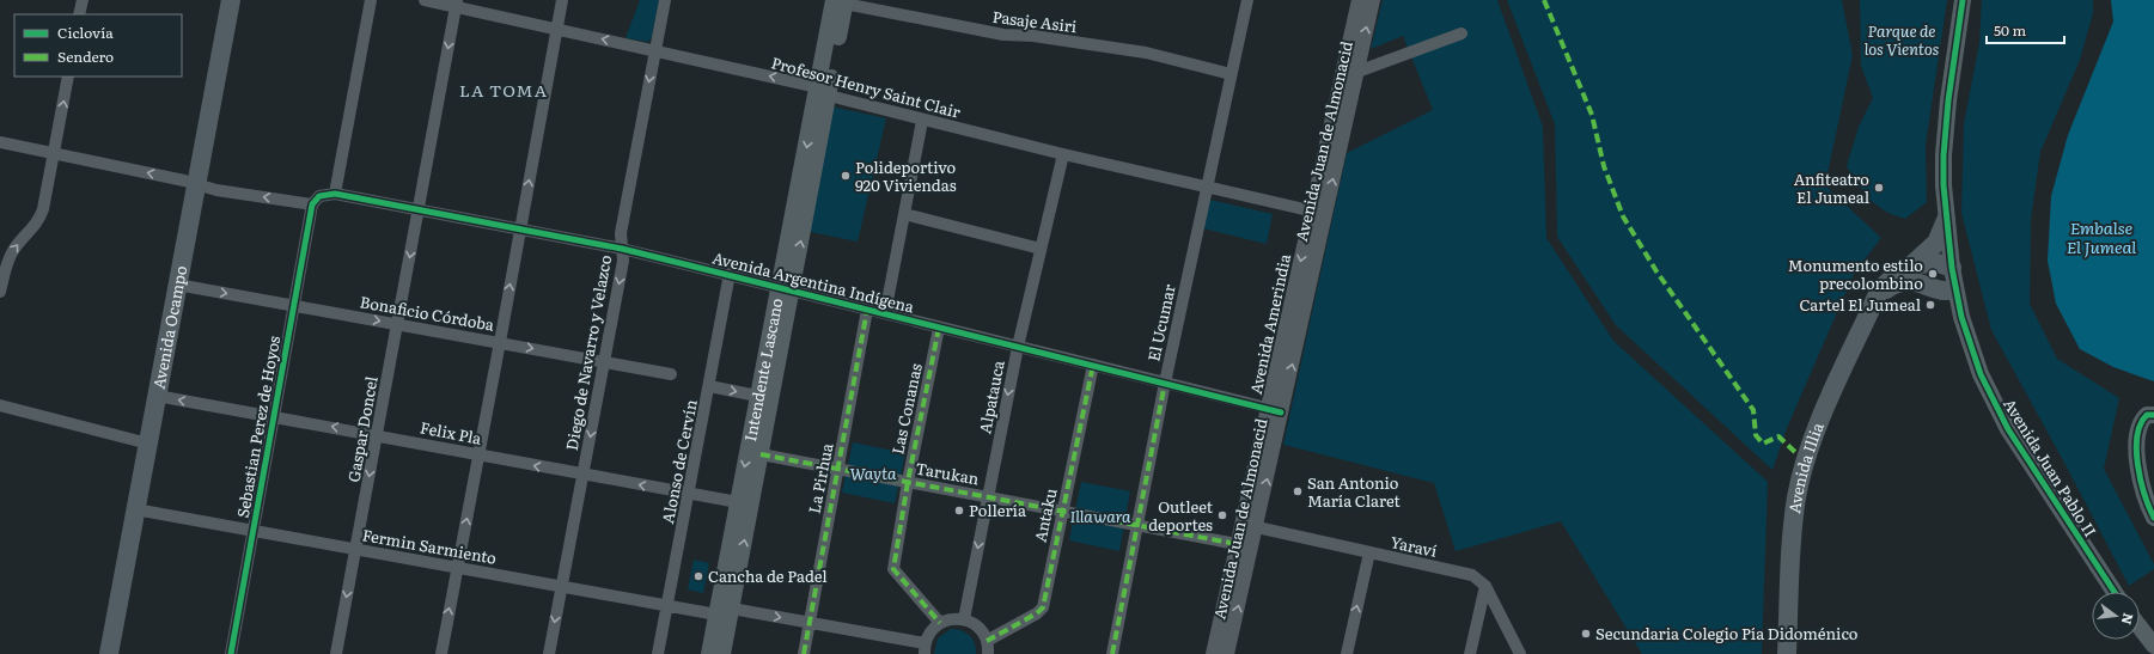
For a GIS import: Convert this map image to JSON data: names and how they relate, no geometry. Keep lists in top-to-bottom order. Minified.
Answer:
{"streets":{"main road":["Avenida Ocampo","Intendente Lascano","Avenida Juan Pablo II","Avenida Illia"],"street":["Pasaje Asiri","Profesor Henry Saint Clair","Avenida Juan de Almonacid","Avenida Argentina Indígena","Bonaficio Córdoba","El Ucumar","Avenida Amerindia","Diego de Navarro y Velazco","Alpatauca","Las Conanas","Sebastian Perez de Hoyos","Gaspar Doncel","Felix Pla","Alonso de Cervín","Tarukan","La Pirhua","Antaku","Fermin Sarmiento","Yaraví"]},"crossings":[["Pasaje Asiri","El Ucumar"],["Pasaje Asiri","Intendente Lascano"],["Profesor Henry Saint Clair","Avenida Juan de Almonacid"],["Profesor Henry Saint Clair","El Ucumar"],["Profesor Henry Saint Clair","Avenida Amerindia"],["Profesor Henry Saint Clair","Diego de Navarro y Velazco"],["Profesor Henry Saint Clair","Intendente Lascano"],["Profesor Henry Saint Clair","Alpatauca"],["Profesor Henry Saint Clair","Gaspar Doncel"],["Avenida Juan de Almonacid","Avenida Amerindia"],["Avenida Juan de Almonacid","Yaraví"],["Avenida Argentina Indígena","El Ucumar"],["Avenida Argentina Indígena","Avenida Amerindia"],["Avenida Argentina Indígena","Diego de Navarro y Velazco"],["Avenida Argentina Indígena","Intendente Lascano"],["Avenida Argentina Indígena","Alpatauca"],["Avenida Argentina Indígena","Las Conanas"],["Avenida Argentina Indígena","Gaspar Doncel"],["Avenida Argentina Indígena","Alonso de Cervín"],["Avenida Argentina Indígena","La Pirhua"],["Avenida Argentina Indígena","Antaku"],["Bonaficio Córdoba","Avenida Ocampo"],["Bonaficio Córdoba","Diego de Navarro y Velazco"],["Bonaficio Córdoba","Sebastian Perez de Hoyos"],["Bonaficio Córdoba","Gaspar Doncel"],["Avenida Amerindia","Yaraví"],["Avenida Ocampo","Felix Pla"],["Avenida Ocampo","Fermin Sarmiento"],["Diego de Navarro y Velazco","Felix Pla"],["Diego de Navarro y Velazco","Fermin Sarmiento"],["Intendente Lascano","Felix Pla"],["Intendente Lascano","Tarukan"],["Intendente Lascano","Fermin Sarmiento"],["Alpatauca","Tarukan"],["Las Conanas","Tarukan"],["Sebastian Perez de Hoyos","Felix Pla"],["Sebastian Perez de Hoyos","Fermin Sarmiento"],["Gaspar Doncel","Felix Pla"],["Gaspar Doncel","Fermin Sarmiento"],["Felix Pla","Alonso de Cervín"],["Alonso de Cervín","Fermin Sarmiento"],["Avenida Juan Pablo II","Avenida Illia"],["Tarukan","La Pirhua"],["La Pirhua","Fermin Sarmiento"]],"one_way":["Avenida Juan de Almonacid","Alpatauca","Felix Pla"],"districts":["LA TOMA"],"water":["Embalse El Jumeal"],"parks":["Parque de los Vientos","Wayta","Illawara"],"places":["Polideportivo 920 Viviendas","Anfiteatro El Jumeal","Monumento estilo precolombino","Cartel El Jumeal","San Antonio María Claret","Pollería","Outleet deportes","Cancha de Padel","Secundaria Colegio Pía Didoménico"],"legend":["Ciclovía","Sendero"],"scale_bar":"50 m","north":"right"}
